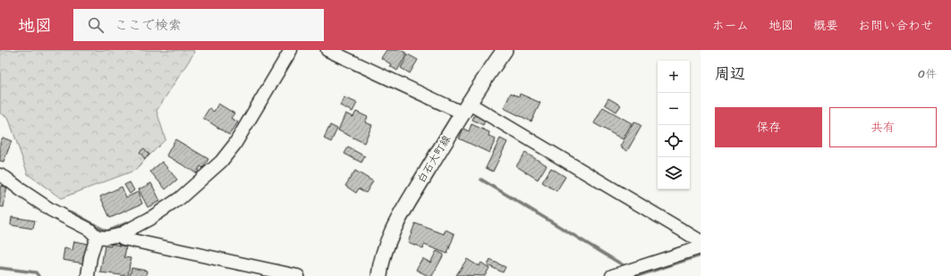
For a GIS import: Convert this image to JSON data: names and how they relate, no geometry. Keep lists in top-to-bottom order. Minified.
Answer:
{"streets":{"main road":["白石大町線"]},"page":{"header":"地図","search":"ここで検索","nav":["ホーム","地図","概要","お問い合わせ"],"heading":["周辺","0件"],"map_buttons":["+","−"],"buttons":["保存","共有"]}}
